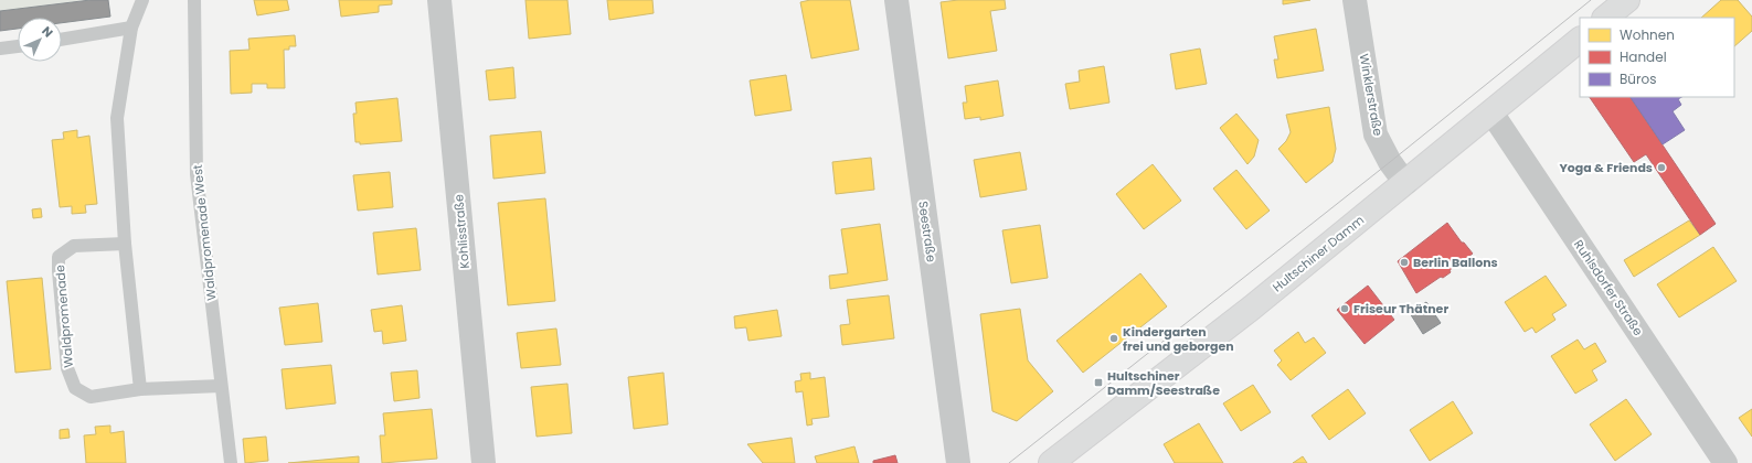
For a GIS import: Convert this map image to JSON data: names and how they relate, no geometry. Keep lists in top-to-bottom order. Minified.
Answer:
{"streets":{"main road":["Hultschiner Damm"],"street":["Winklerstraße","Kohlisstraße","Seestraße","Ruhlsdorfer Straße"],"lane":["Waldpromenade West","Waldpromenade"]},"crossings":[["Winklerstraße","Hultschiner Damm"],["Hultschiner Damm","Ruhlsdorfer Straße"]],"places":{"other":["Yoga & Friends","Berlin Ballons","Friseur Thätner","Kindergarten frei und geborgen"],"transit":["Hultschiner Damm/Seestraße"]},"legend":["Wohnen","Handel","Büros"],"north":"top right"}
